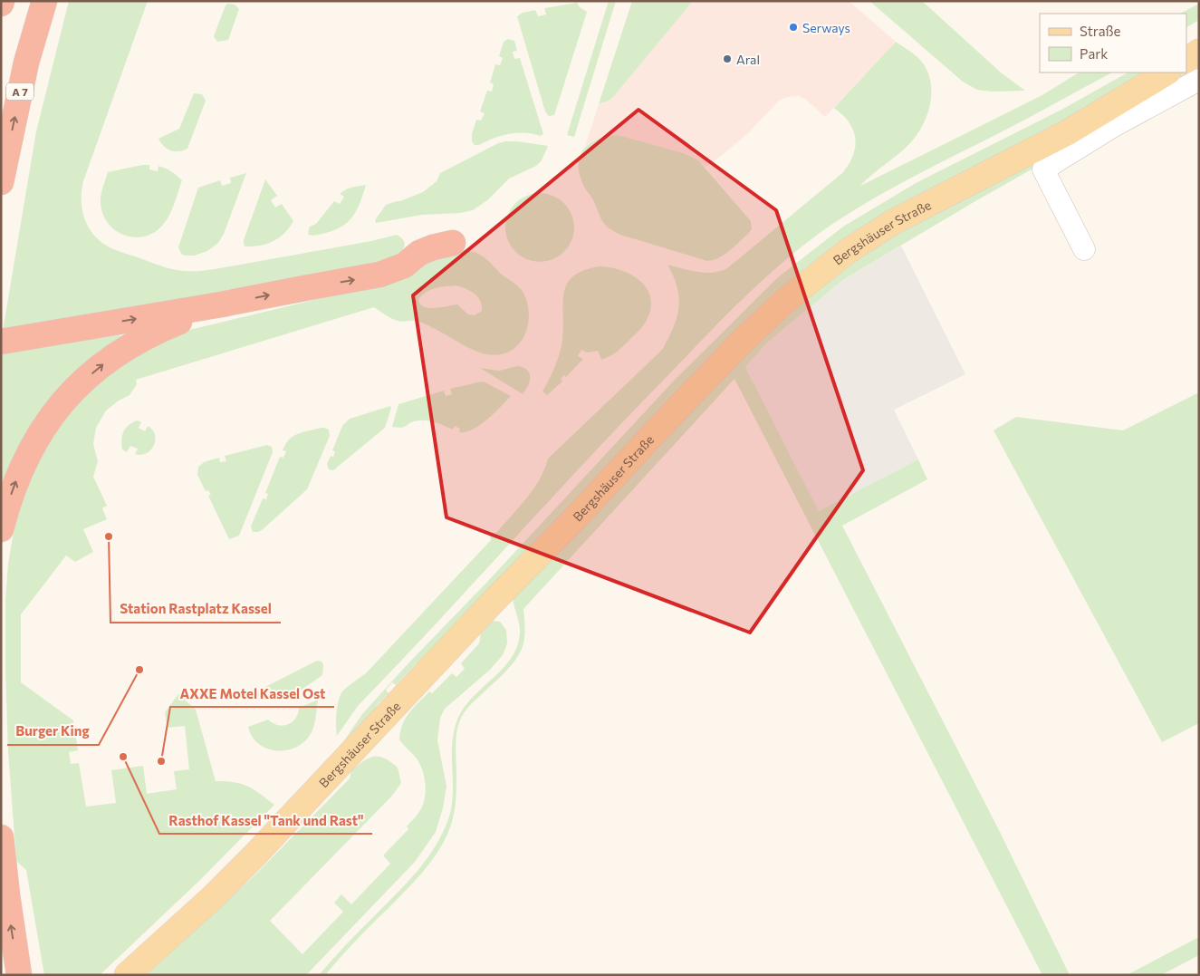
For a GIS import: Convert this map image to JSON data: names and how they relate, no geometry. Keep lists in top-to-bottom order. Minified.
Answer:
{"streets":{"highway":["A 7"],"main road":["Bergshäuser Straße"]},"places":["Serways","Aral","Station Rastplatz Kassel","Burger King","Rasthof Kassel \"Tank und Rast\"","AXXE Motel Kassel Ost"],"legend":["Straße","Park"]}
